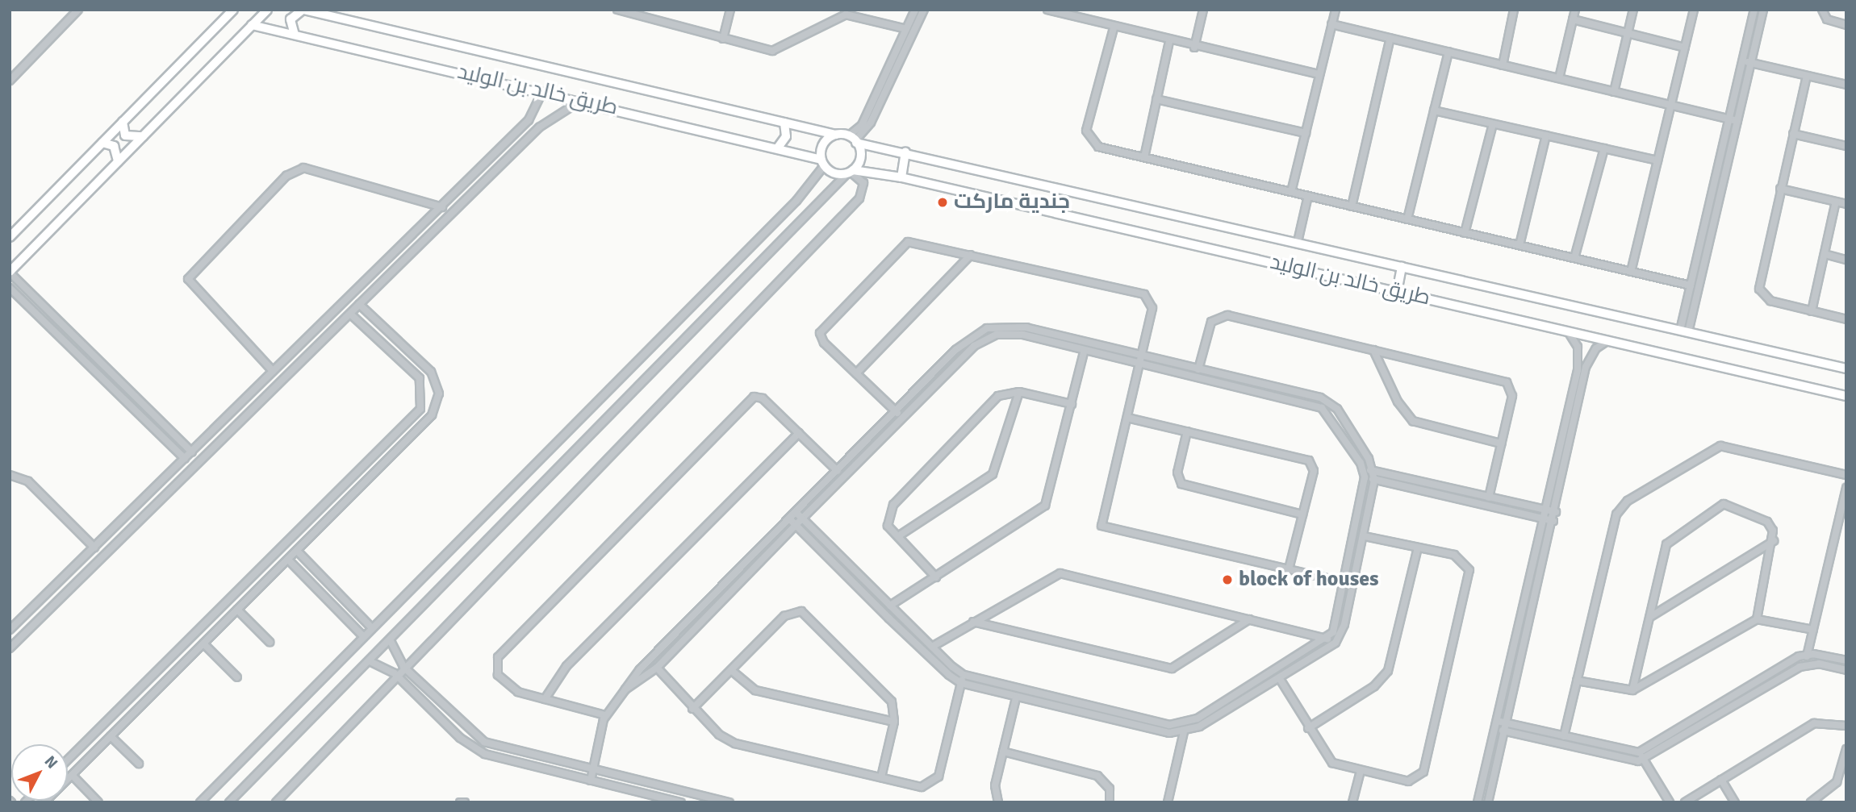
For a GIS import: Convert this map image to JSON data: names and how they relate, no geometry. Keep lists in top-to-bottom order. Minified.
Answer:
{"streets":{"street":["طريق خالد بن الوليد"]},"places":["جندية ماركت","block of houses"],"north":"top right"}
